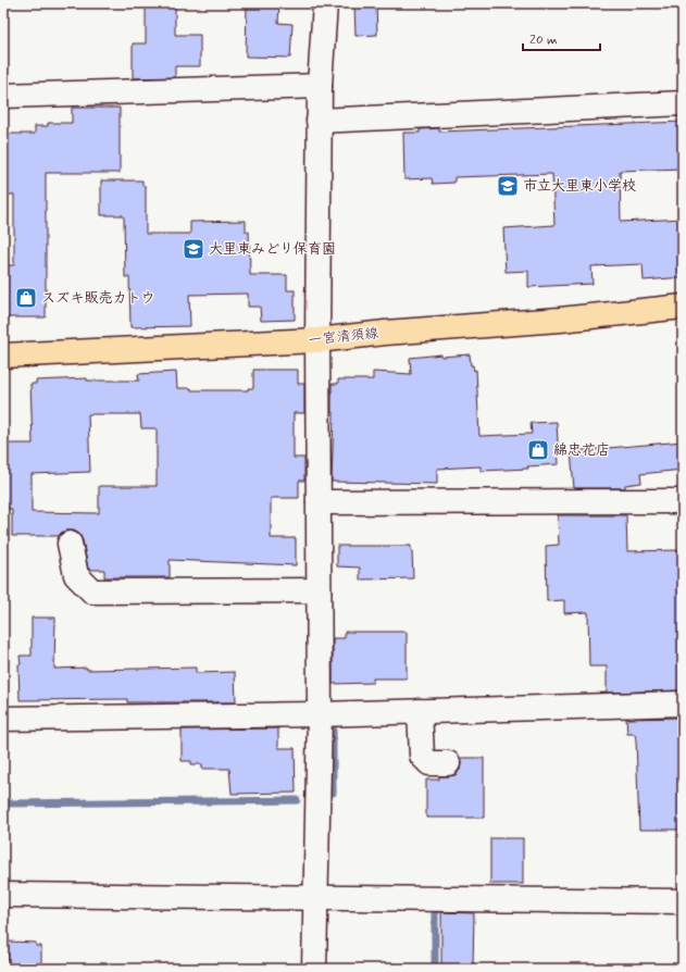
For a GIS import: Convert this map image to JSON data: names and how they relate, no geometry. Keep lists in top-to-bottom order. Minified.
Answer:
{"streets":{"main road":["一宮清須線"]},"places":{"school or university":["市立大里東小学校","大里東みどり保育園"],"shop":["スズキ販売カトウ","綿忠花店"]},"scale_bar":"20 m"}
